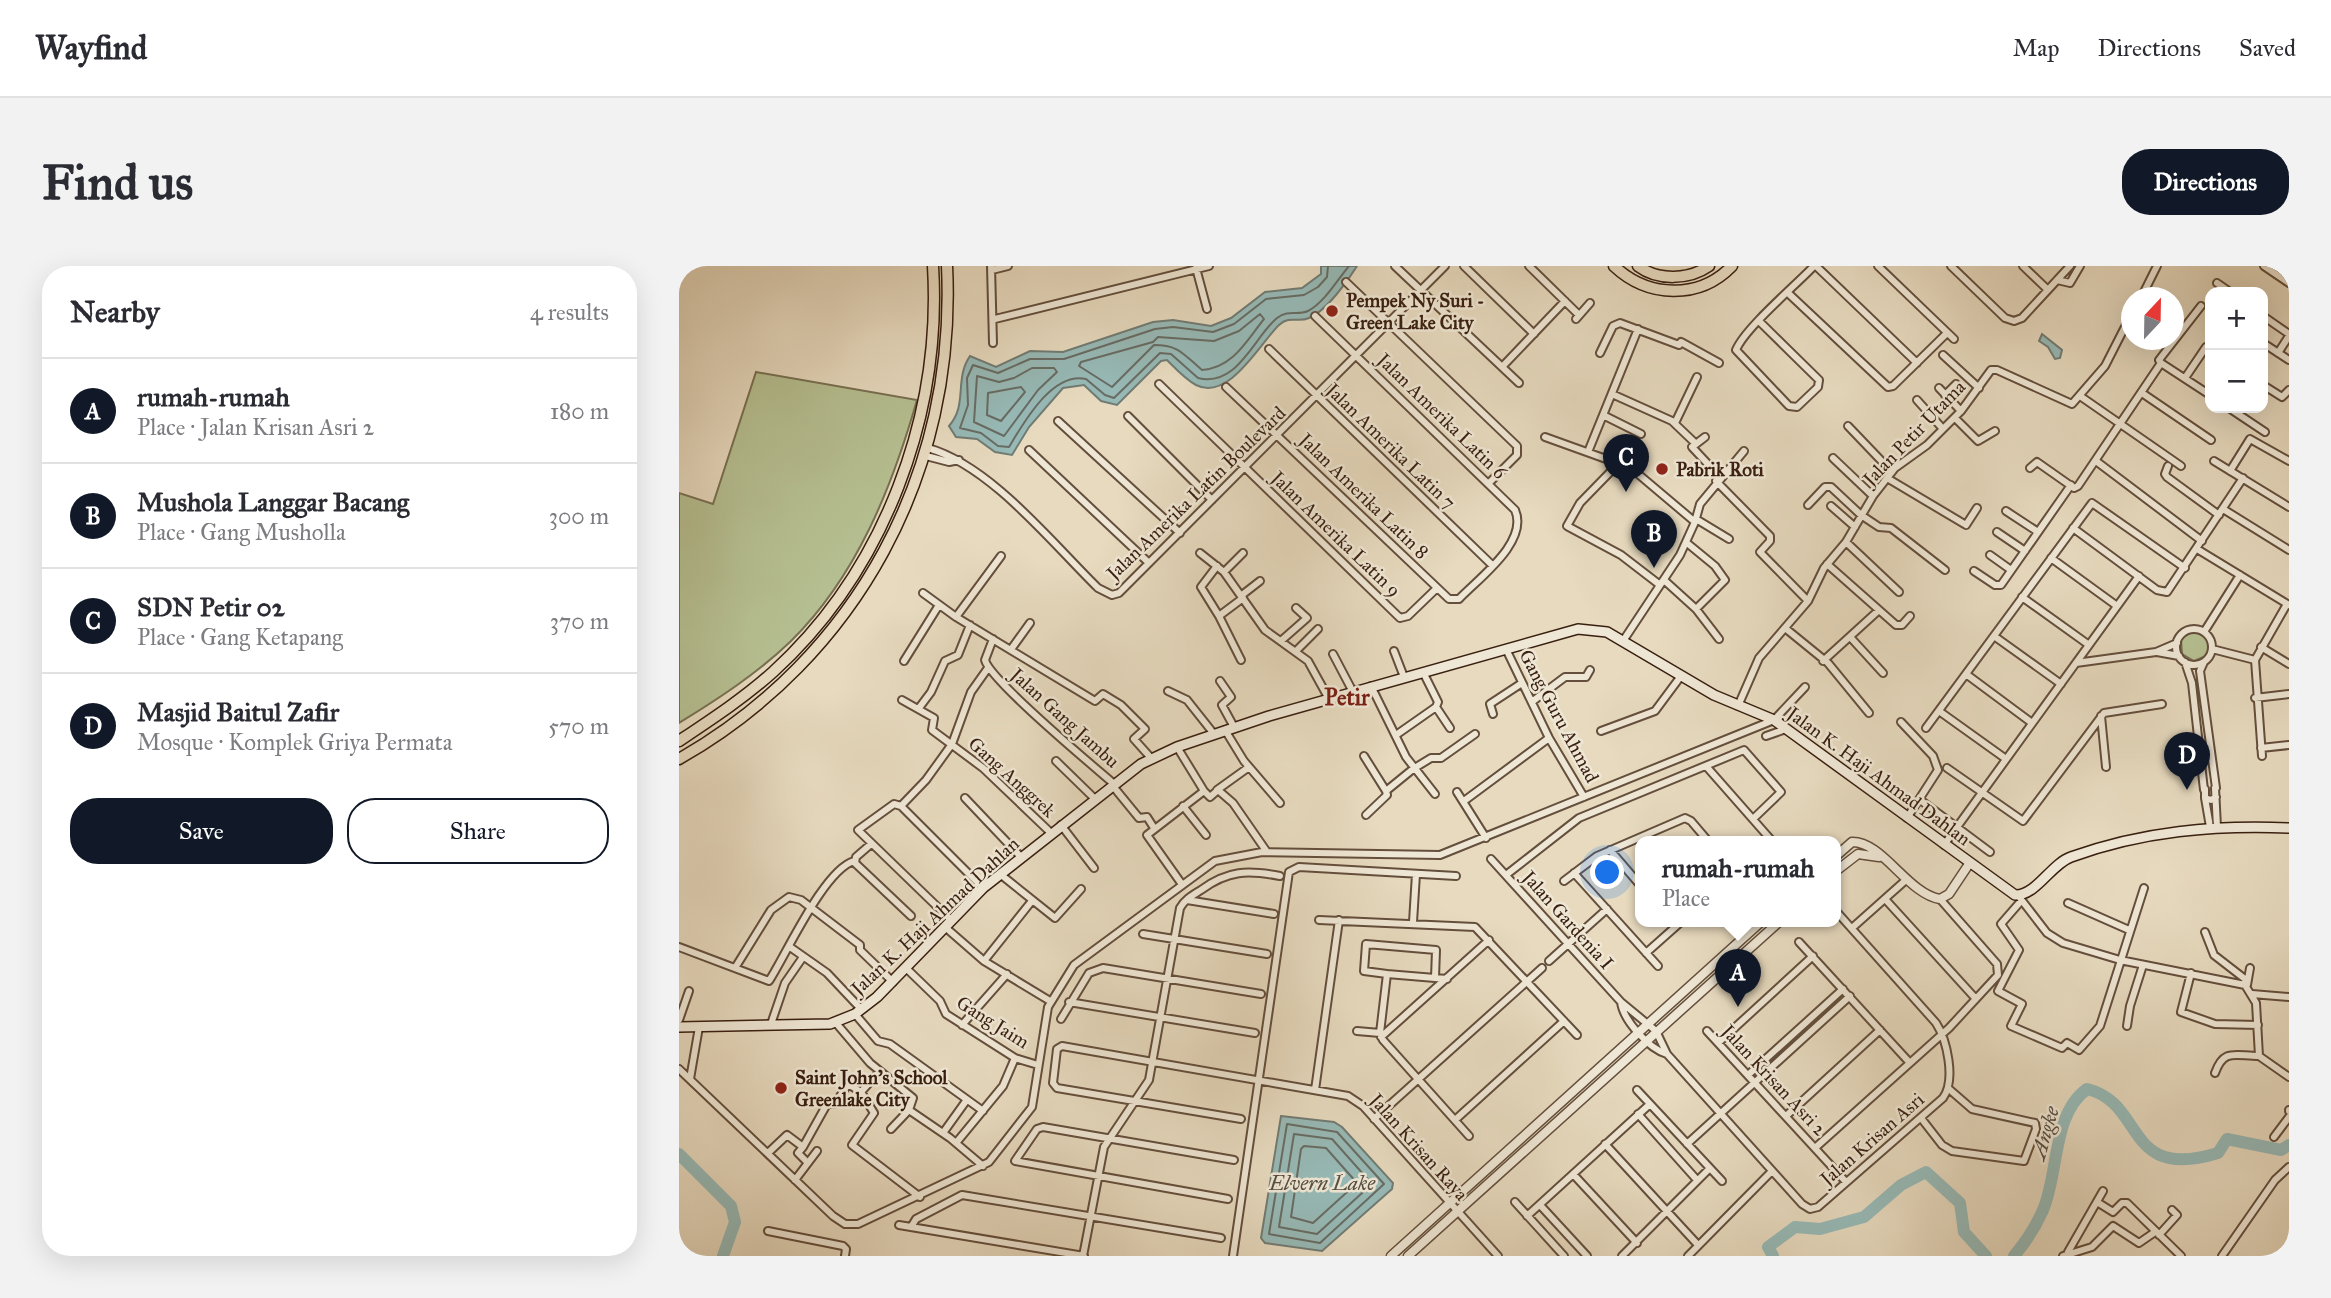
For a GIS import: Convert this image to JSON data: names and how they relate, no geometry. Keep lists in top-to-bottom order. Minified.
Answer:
{"streets":{"main road":["Jalan K. Haji Ahmad Dahlan"],"street":["Jalan Amerika Latin 6","Jalan Petir Utama","Jalan Amerika Latin 7","Jalan Amerika Latin Boulevard","Jalan Amerika Latin 8","Jalan Amerika Latin 9","Gang Guru Ahmad","Jalan Gang Jambu","Gang Anggrek","Jalan Gardenia I","Gang Jaim","Jalan Krisan Asri 2","Jalan Krisan Asri","Jalan Krisan Raya"]},"crossings":[["Jalan Amerika Latin 6","Jalan Amerika Latin 7"],["Jalan Amerika Latin 6","Jalan Amerika Latin Boulevard"],["Jalan Amerika Latin 6","Jalan Amerika Latin 8"],["Jalan Petir Utama","Jalan K. Haji Ahmad Dahlan"],["Jalan Amerika Latin 7","Jalan Amerika Latin Boulevard"],["Jalan Amerika Latin 7","Jalan Amerika Latin 8"],["Jalan Amerika Latin Boulevard","Jalan Amerika Latin 8"],["Jalan Amerika Latin Boulevard","Jalan Amerika Latin 9"],["Jalan Amerika Latin 8","Jalan Amerika Latin 9"],["Gang Guru Ahmad","Jalan K. Haji Ahmad Dahlan"],["Jalan Gang Jambu","Jalan K. Haji Ahmad Dahlan"],["Jalan K. Haji Ahmad Dahlan","Gang Anggrek"],["Jalan K. Haji Ahmad Dahlan","Gang Jaim"],["Jalan Krisan Asri 2","Jalan Krisan Asri"]],"districts":["Petir"],"water":["Angke","Elvern Lake"],"places":["Pempek Ny Suri - Green Lake City","Pabrik Roti","Saint John's School Greenlake City"],"north":"top","page":{"header":"Wayfind","nav":["Map","Directions","Saved"],"buttons":["Directions",["Save","Share"]],"title":"Find us","heading":["Nearby","4 results"],"map_buttons":["+","−"],"list":[{"mark":"A","name":"rumah-rumah","note":"Place · Jalan Krisan Asri 2","value":"180 m"},{"mark":"B","name":"Mushola Langgar Bacang","note":"Place · Gang Musholla","value":"300 m"},{"mark":"C","name":"SDN Petir 02","note":"Place · Gang Ketapang","value":"370 m"},{"mark":"D","name":"Masjid Baitul Zafir","note":"Mosque · Komplek Griya Permata","value":"570 m"}],"pins":["C","B","D","A"],"popup":["rumah-rumah","Place"]}}
